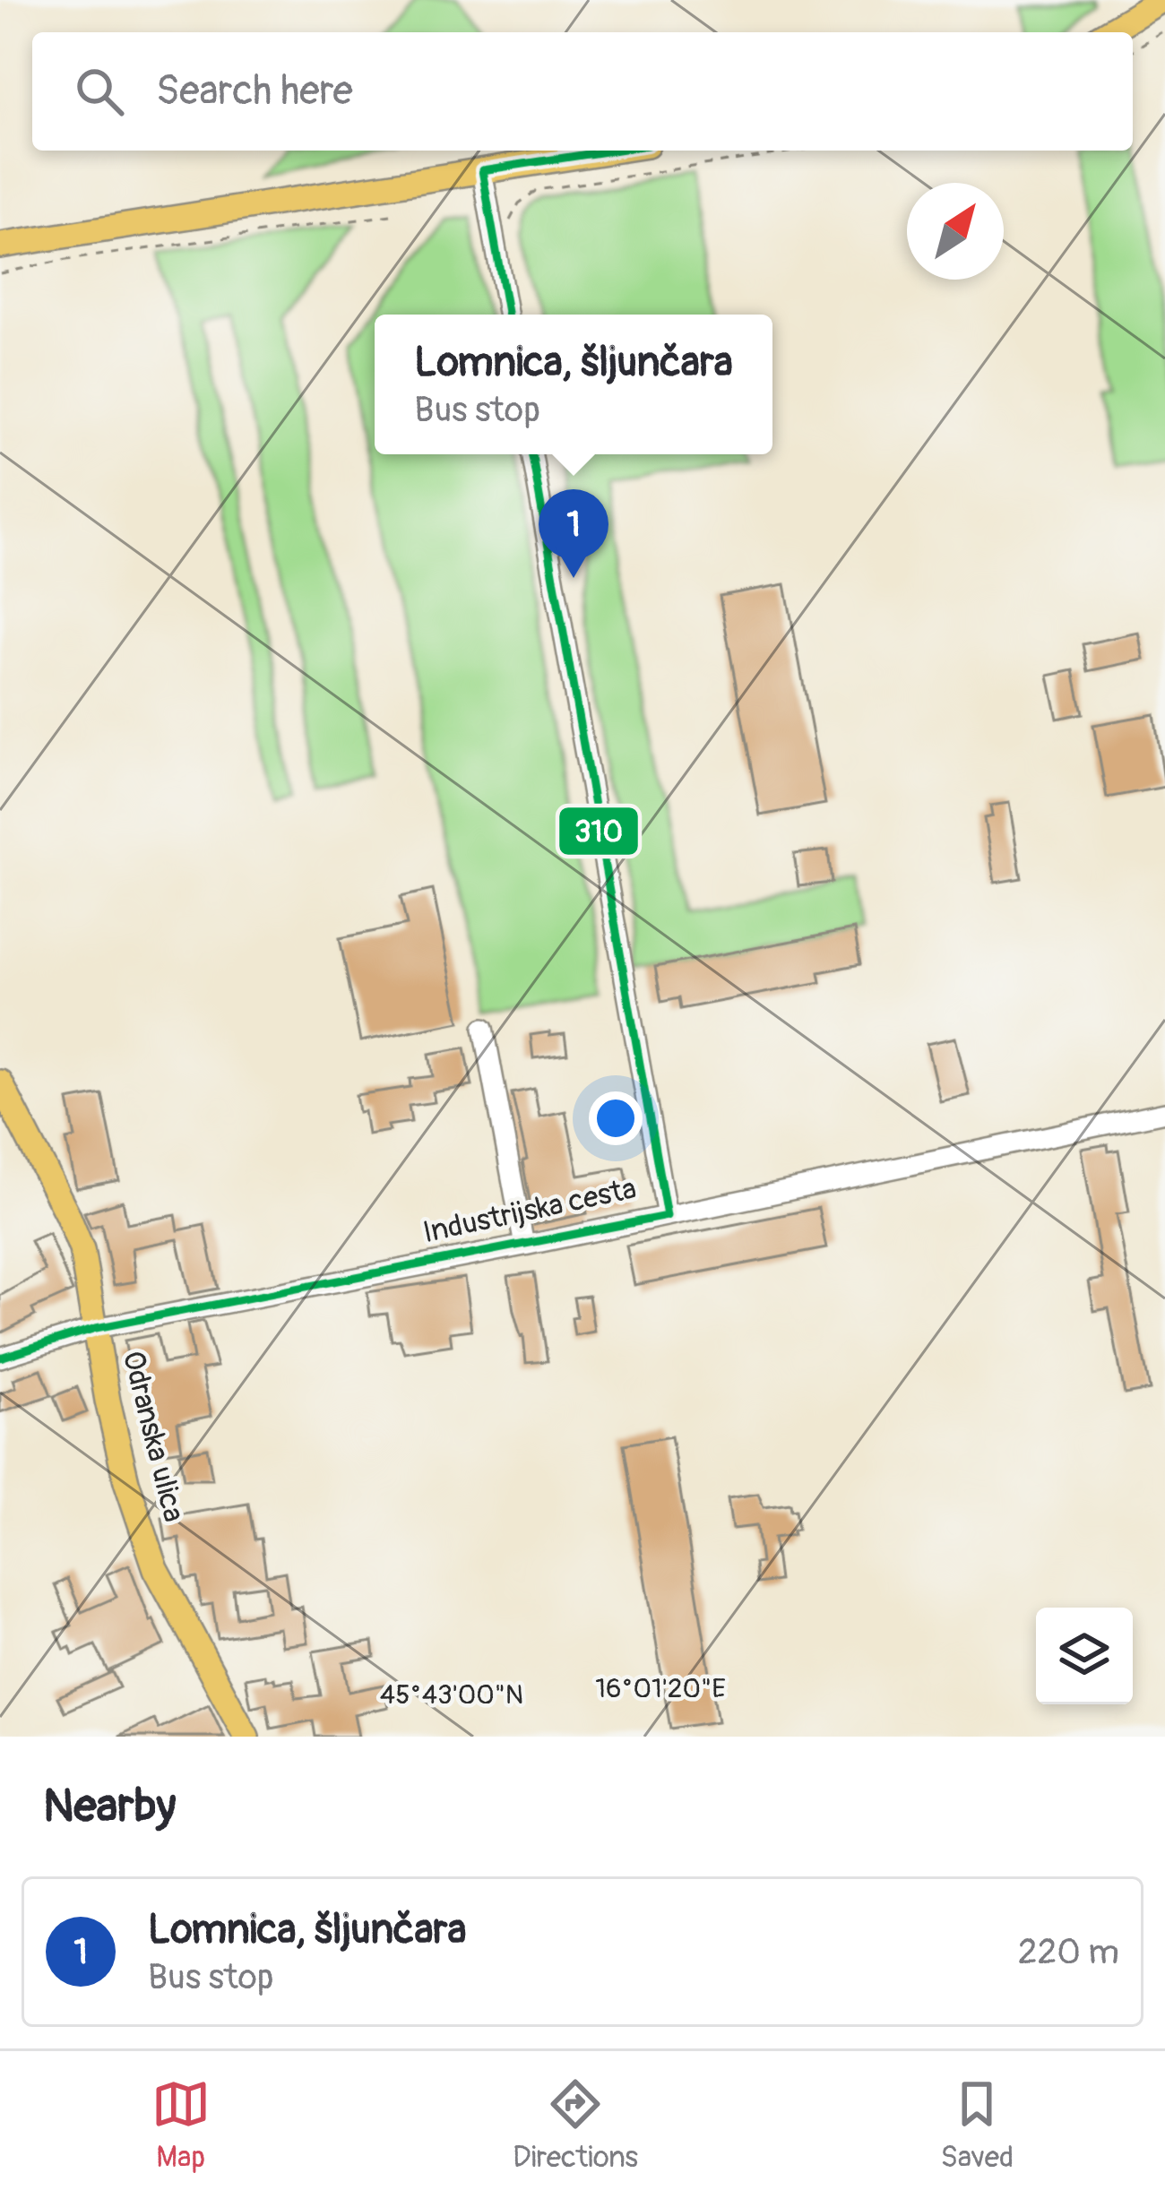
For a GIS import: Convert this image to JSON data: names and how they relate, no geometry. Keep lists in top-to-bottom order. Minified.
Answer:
{"streets":{"main road":["Odranska ulica"],"street":["Industrijska cesta"]},"crossings":[["Industrijska cesta","Odranska ulica"]],"lines":["transit line 310"],"north":"top right","page":{"search":"Search here","popup":["Lomnica, šljunčara","Bus stop"],"pins":"1","heading":"Nearby","list":[{"mark":"1","name":"Lomnica, šljunčara","note":"Bus stop","value":"220 m"}],"nav":["Map","Directions","Saved"]},"coordinates":["16°01'20\"E","45°43'00\"N"]}
